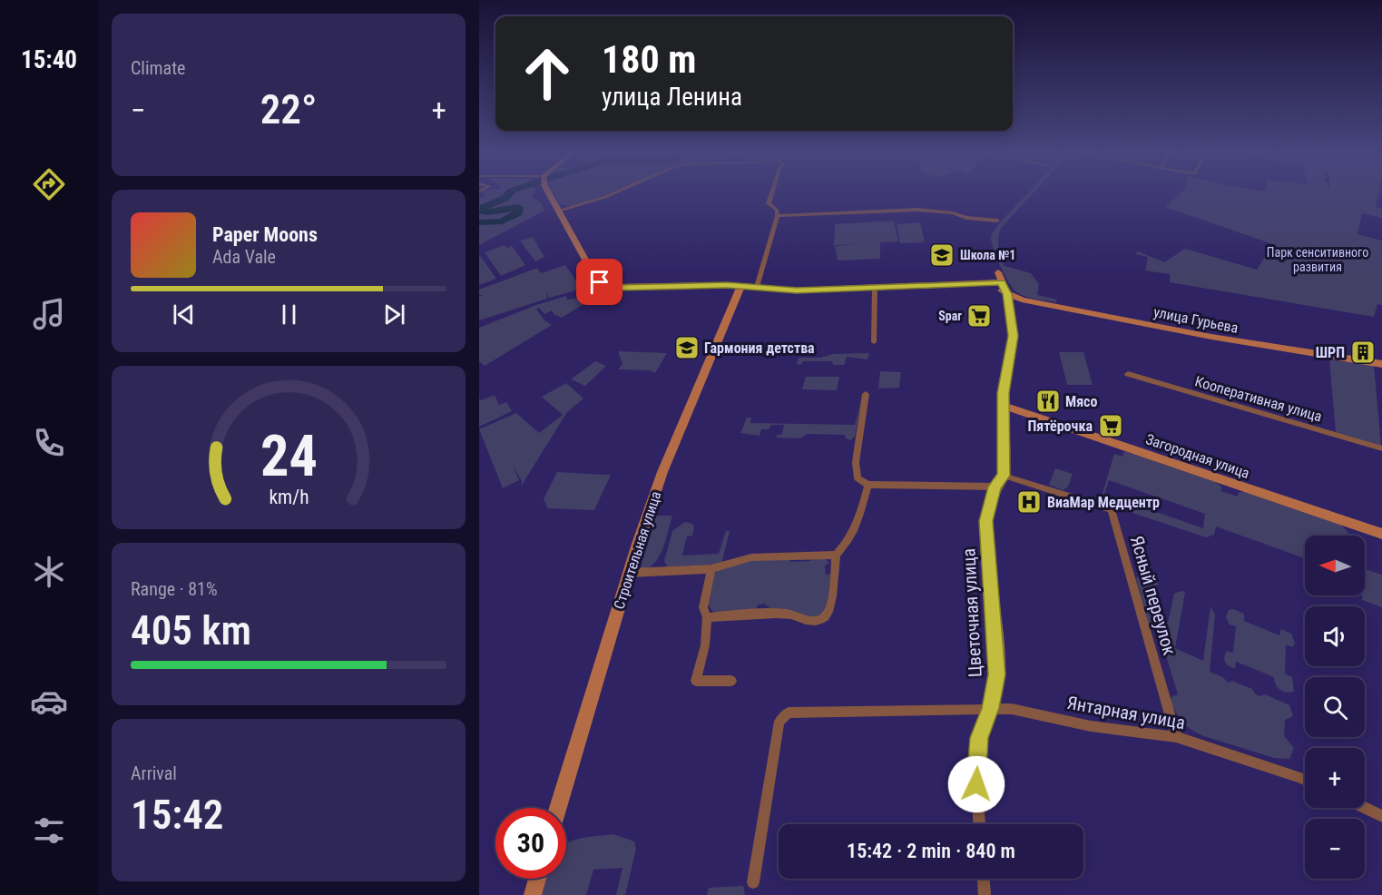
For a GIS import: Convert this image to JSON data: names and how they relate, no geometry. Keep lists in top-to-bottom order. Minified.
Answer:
{"streets":{"main road":["улица Гурьева","Загородная улица","Строительная улица","Цветочная улица"],"street":["Кооперативная улица","Ясный переулок","Янтарная улица"]},"crossings":[["улица Гурьева","Цветочная улица"],["Загородная улица","Цветочная улица"],["Ясный переулок","Цветочная улица"],["Ясный переулок","Янтарная улица"],["Цветочная улица","Янтарная улица"]],"parks":["Парк сенситивного развития"],"places":{"school or university":["Школа №1","Гармония детства"],"supermarket":["Spar","Пятёрочка"],"building":["ШРП"],"restaurant":["Мясо"],"hospital":["ВиаМар Медцентр"]},"north":"left","page":{"tabs":"15:40","tile":["Climate",["Range · 81%","405 km"],["Arrival","15:42"]],"turn":["180 m","улица Ленина"],"heat":["−","22°","+"],"song":["Paper Moons","Ada Vale"],"map_buttons":["+","−"],"limit":"30","trip":"15:42 · 2 min · 840 m","gauge":["24","km/h"]}}
